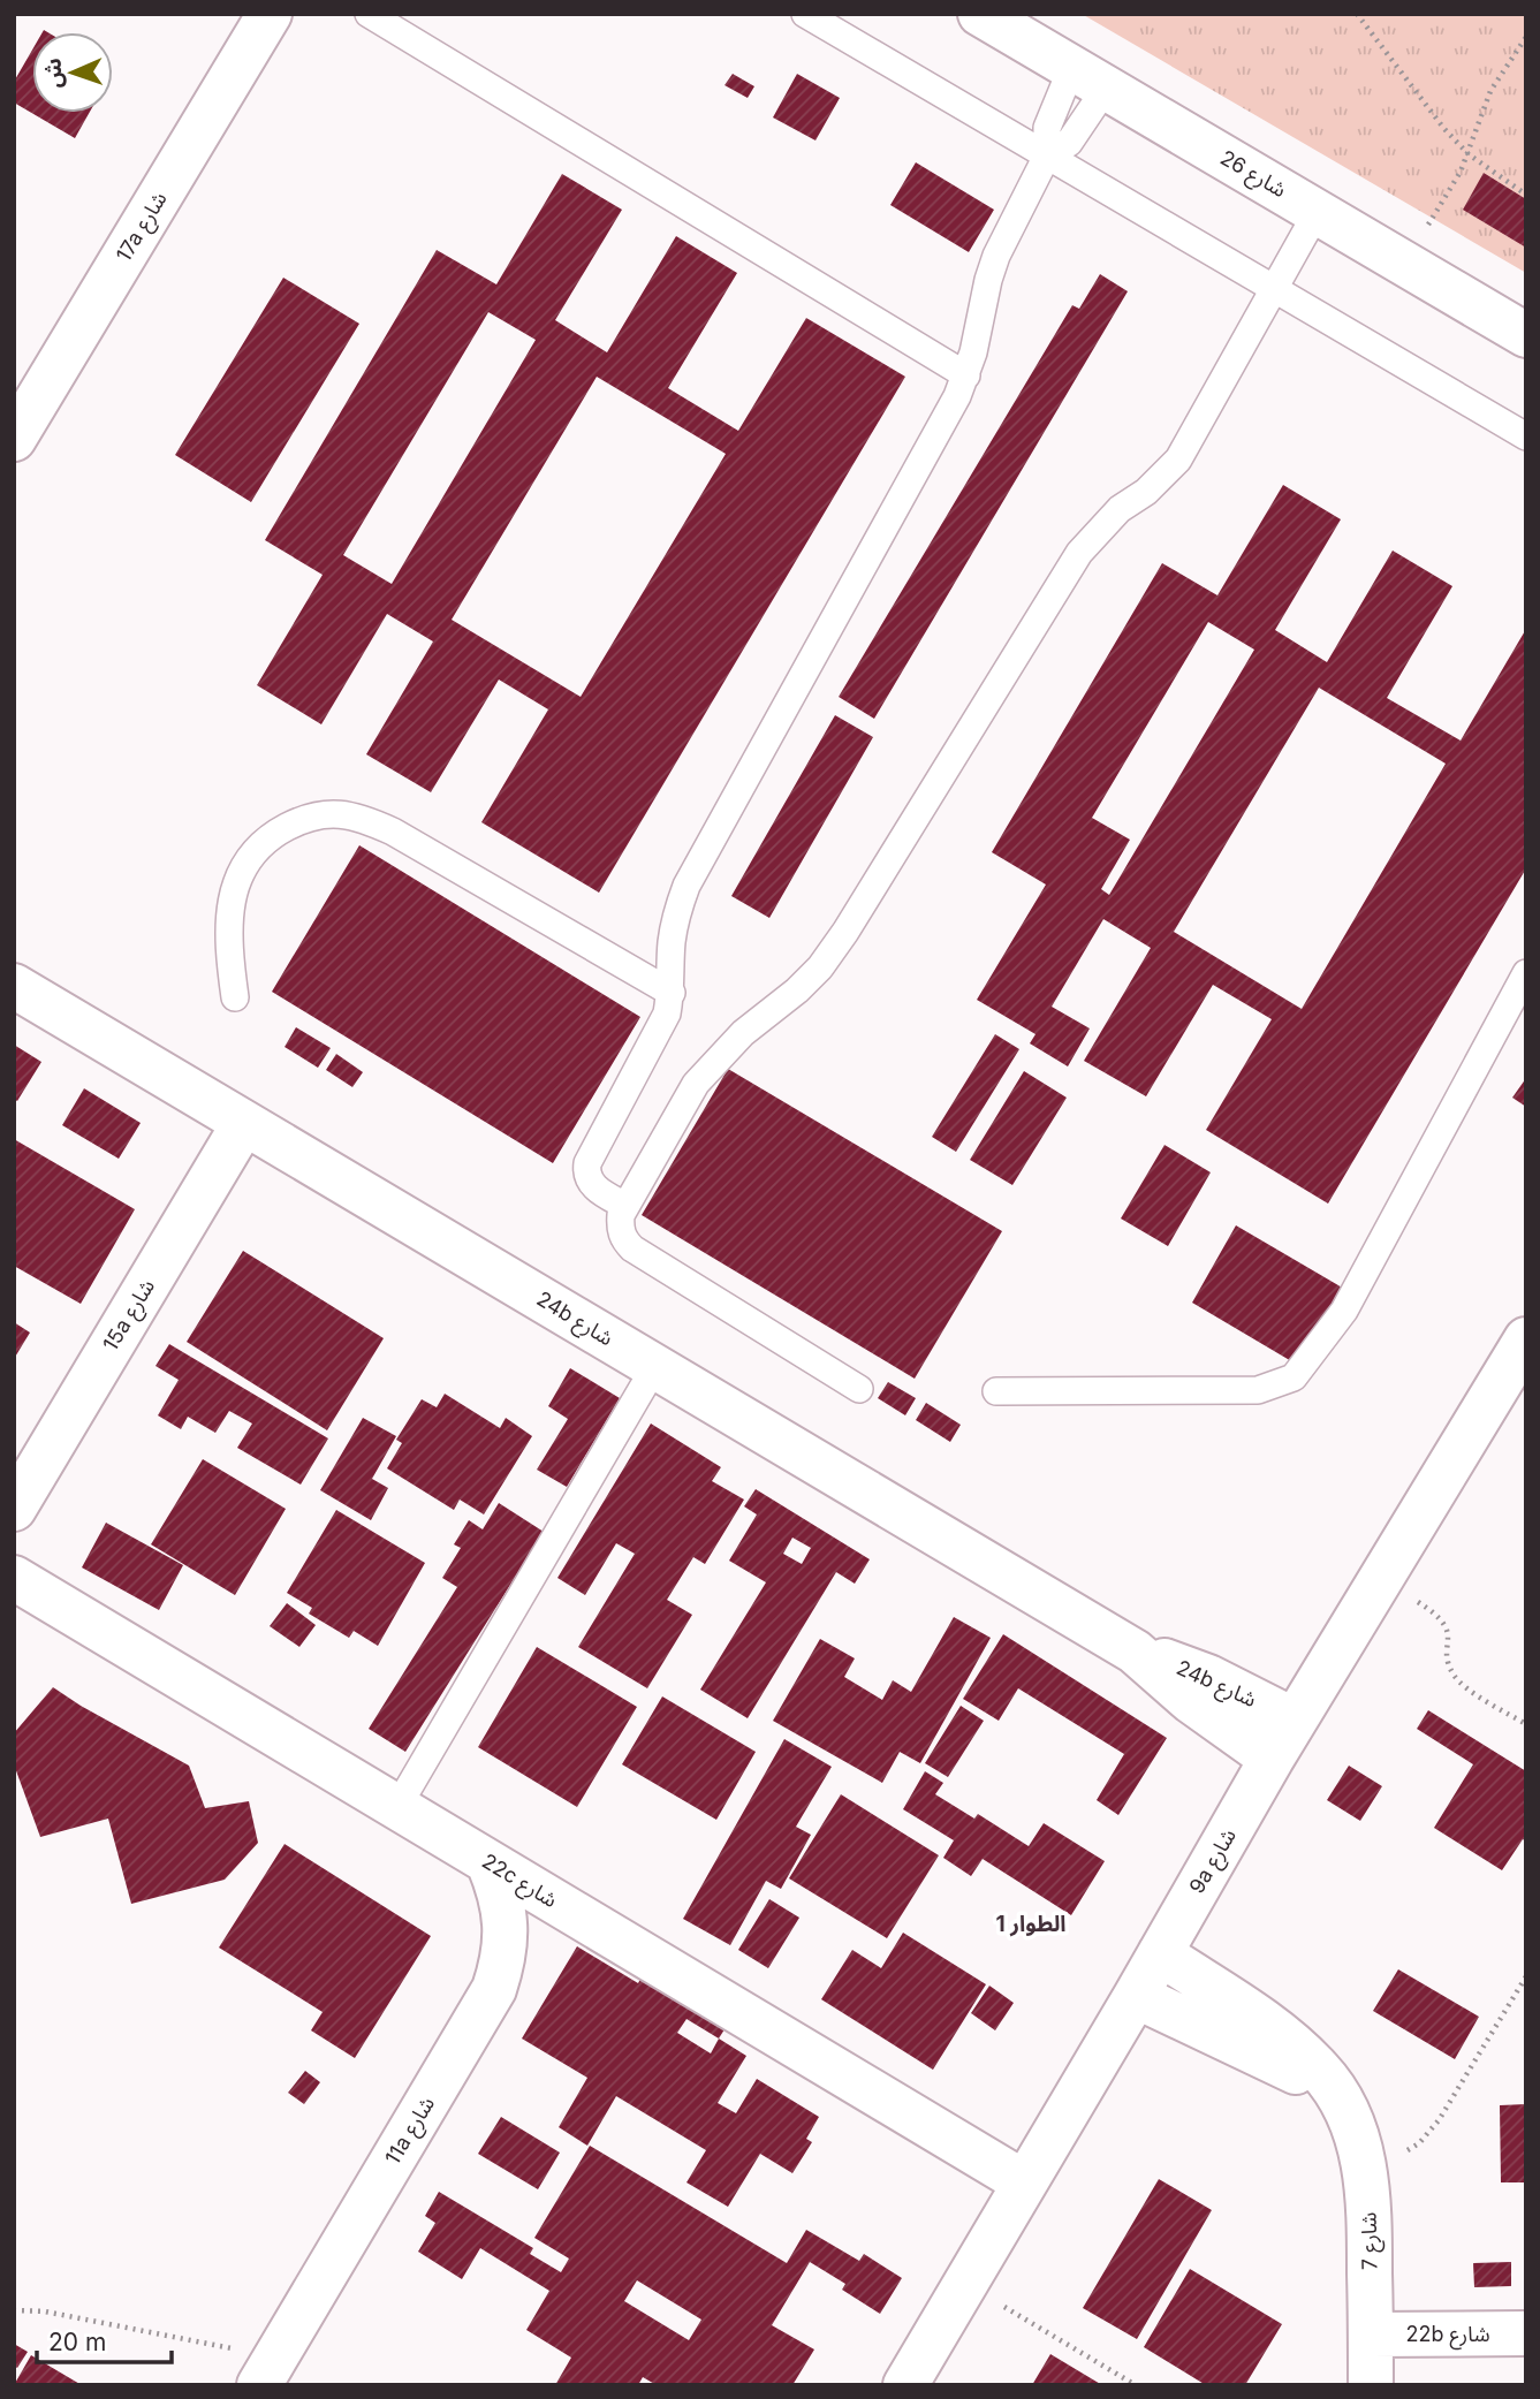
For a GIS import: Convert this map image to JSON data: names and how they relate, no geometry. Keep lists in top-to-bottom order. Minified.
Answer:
{"streets":{"street":["شارع 26","17a شارع","15a شارع","24b شارع","9a شارع","22c شارع","11a شارع","شارع 7","22b شارع"]},"crossings":[["15a شارع","24b شارع"],["24b شارع","9a شارع"],["9a شارع","22c شارع"],["9a شارع","شارع 7"],["22c شارع","11a شارع"],["شارع 7","22b شارع"]],"districts":["الطوار 1"],"scale_bar":"20 m","north":"left"}
